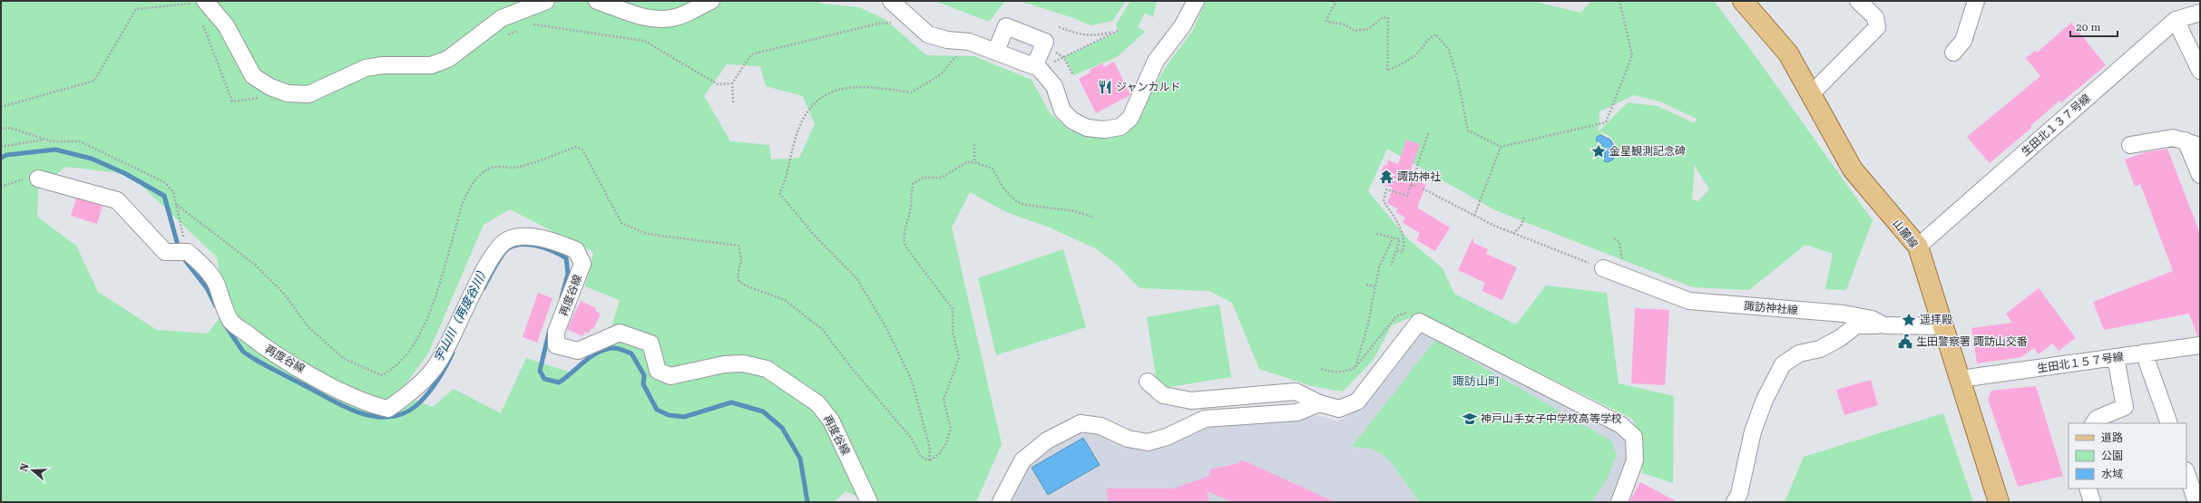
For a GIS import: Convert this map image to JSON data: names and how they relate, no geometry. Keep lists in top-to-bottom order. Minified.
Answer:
{"streets":{"main road":["山麓線"],"street":["生田北１３７号線","再度谷線","諏訪神社線","生田北１５７号線"]},"crossings":[["生田北１３７号線","山麓線"],["山麓線","諏訪神社線"],["山麓線","生田北１５７号線"]],"districts":["諏訪山町"],"water":["宇山川（再度谷川）"],"places":{"restaurant":["ジャンカルド"],"place":["金星観測記念碑","遥拝殿"],"temple":["諏訪神社"],"public building":["生田警察署 諏訪山交番"],"school or university":["神戸山手女子中学校高等学校"]},"legend":["道路","公園","水域"],"scale_bar":"20 m","north":"left"}
